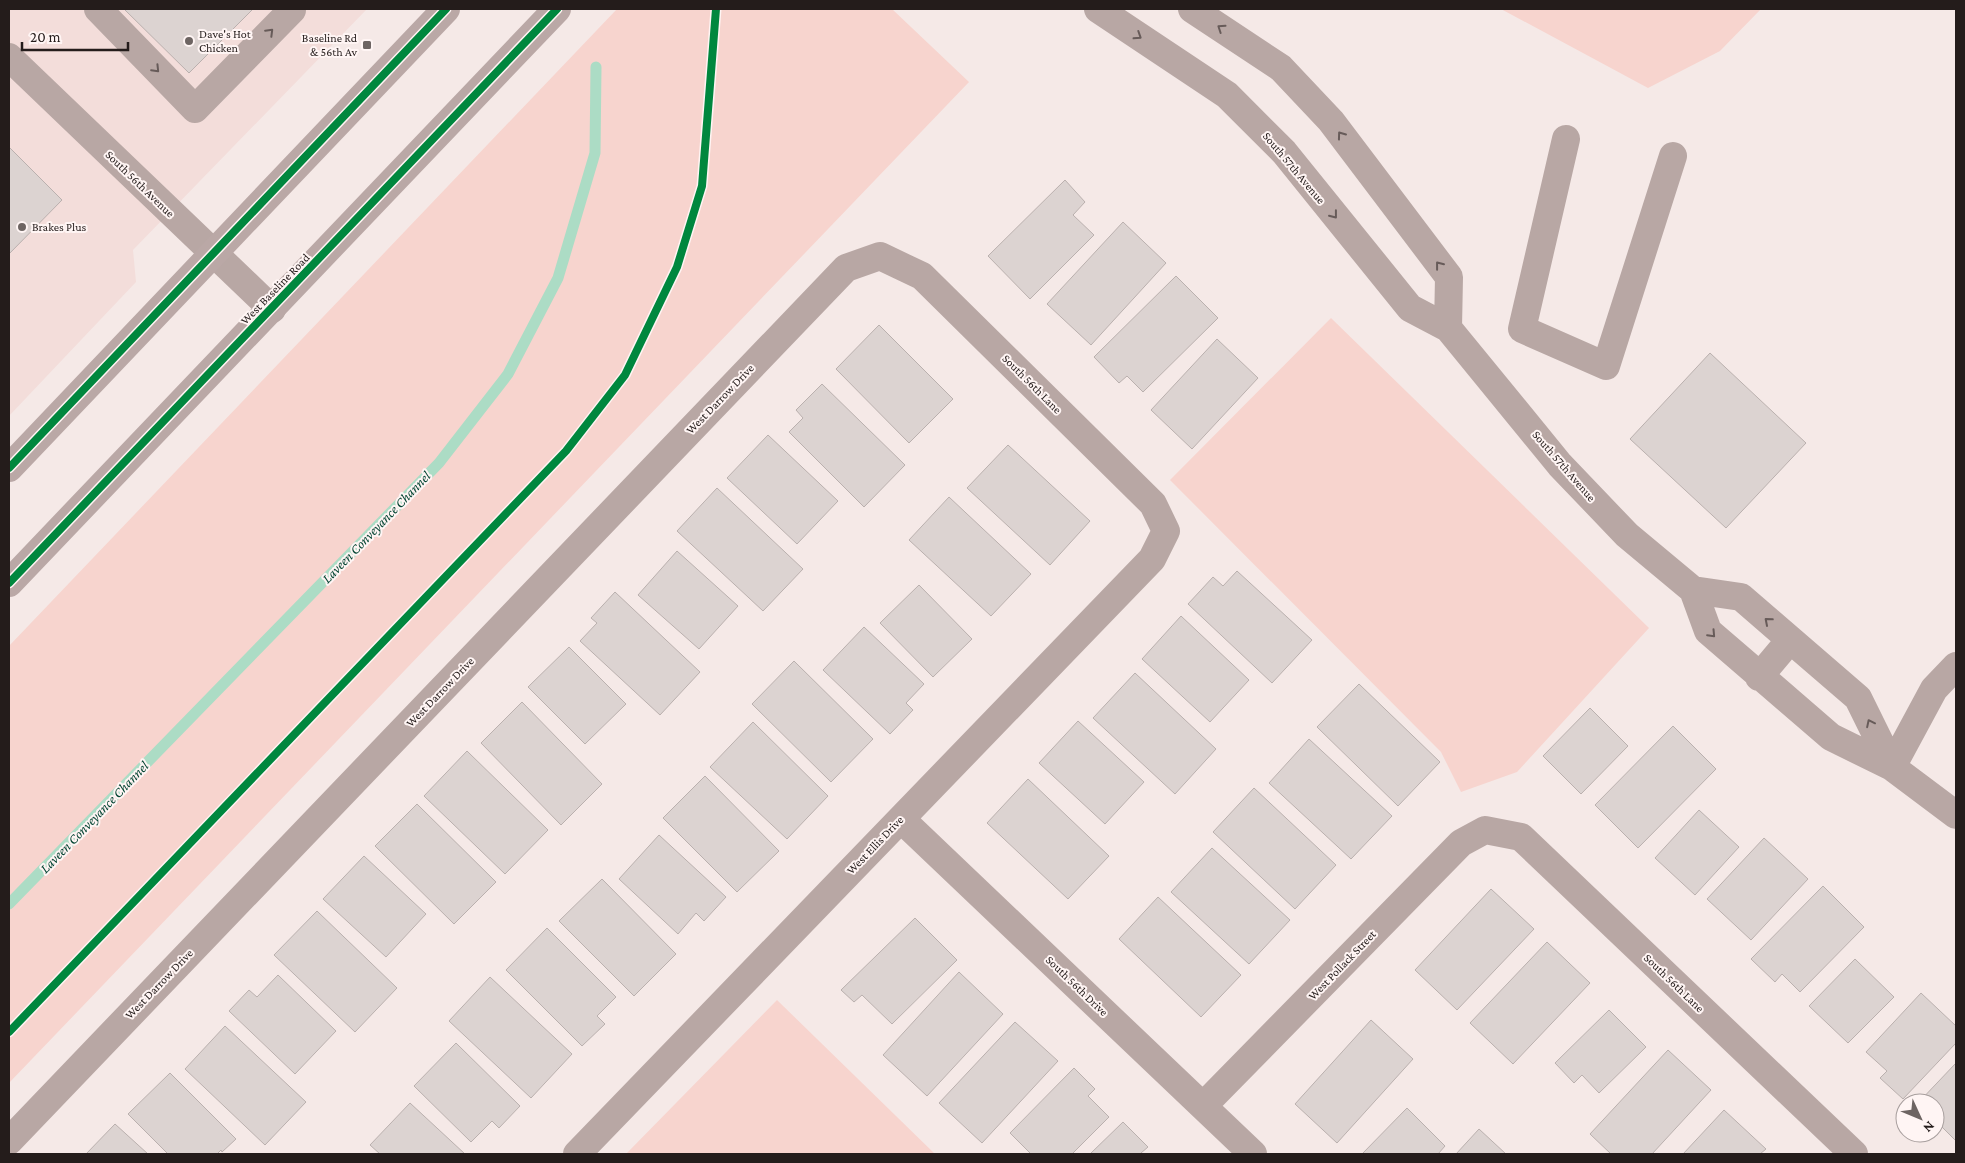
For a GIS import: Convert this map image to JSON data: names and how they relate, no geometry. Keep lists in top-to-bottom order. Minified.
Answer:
{"streets":{"main road":["West Baseline Road"],"street":["South 57th Avenue","South 56th Avenue","South 56th Lane","West Darrow Drive","West Ellis Drive","West Pollack Street","South 56th Drive"]},"crossings":[["South 56th Avenue","West Baseline Road"],["South 56th Lane","West Darrow Drive"],["South 56th Lane","West Ellis Drive"],["South 56th Lane","West Pollack Street"],["West Ellis Drive","South 56th Drive"],["West Pollack Street","South 56th Drive"]],"water":["Laveen Conveyance Channel"],"places":{"other":["Dave's Hot Chicken","Brakes Plus"],"transit":["Baseline Rd & 56th Av"]},"scale_bar":"20 m","north":"bottom right"}
